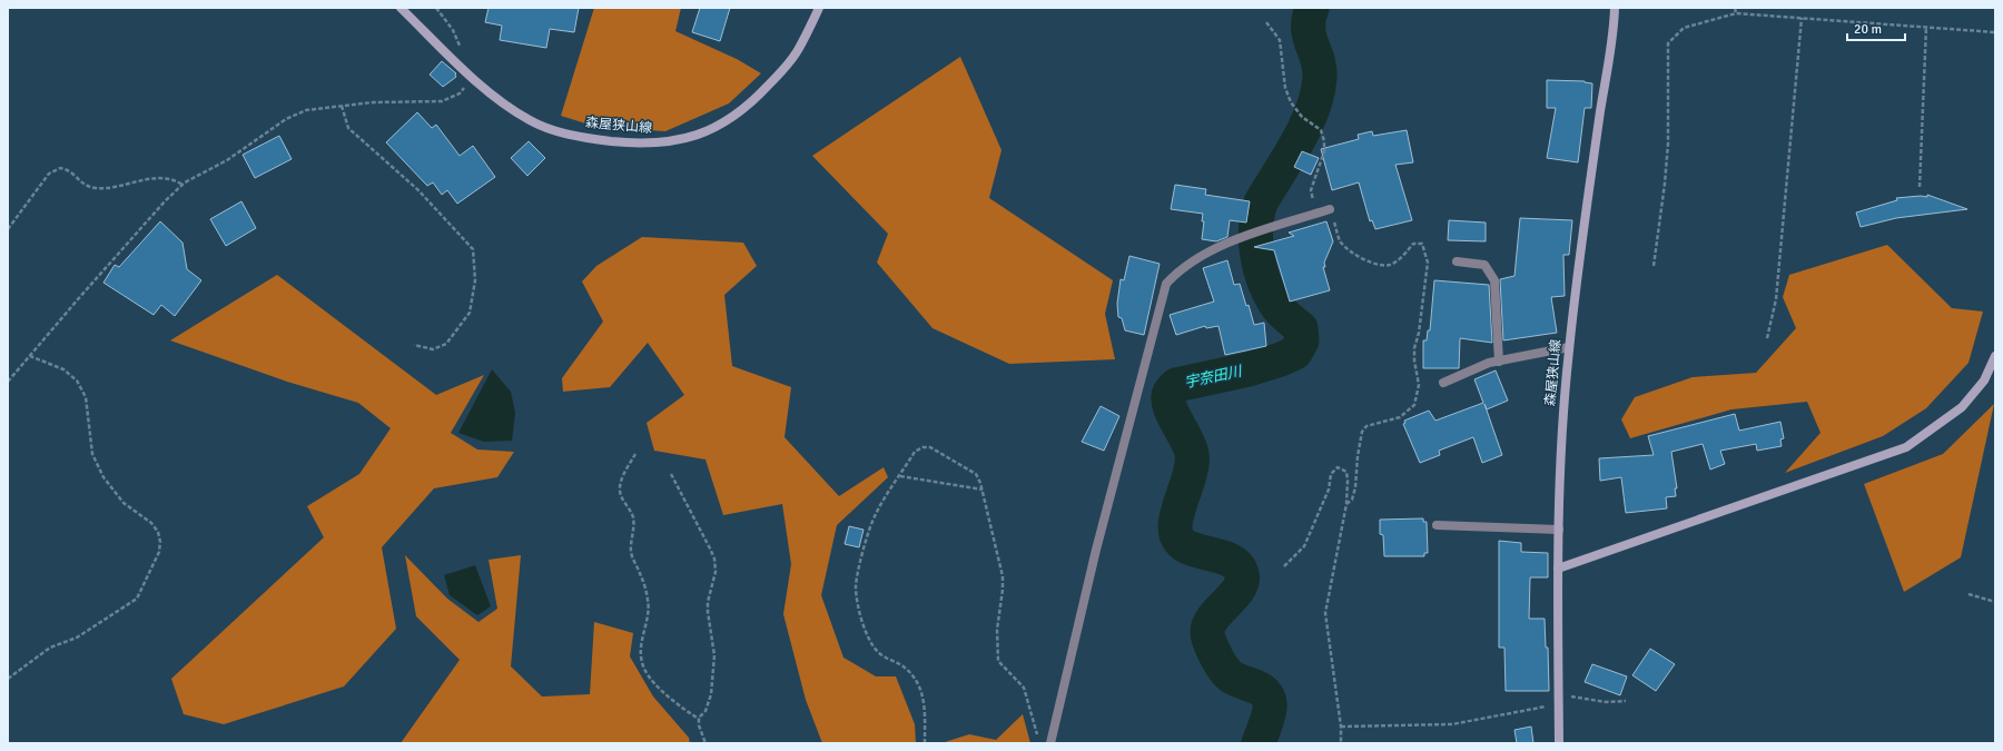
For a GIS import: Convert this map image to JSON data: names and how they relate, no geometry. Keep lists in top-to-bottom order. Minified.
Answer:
{"streets":{"main road":["森屋狭山線"]},"water":["宇奈田川"],"scale_bar":"20 m"}
